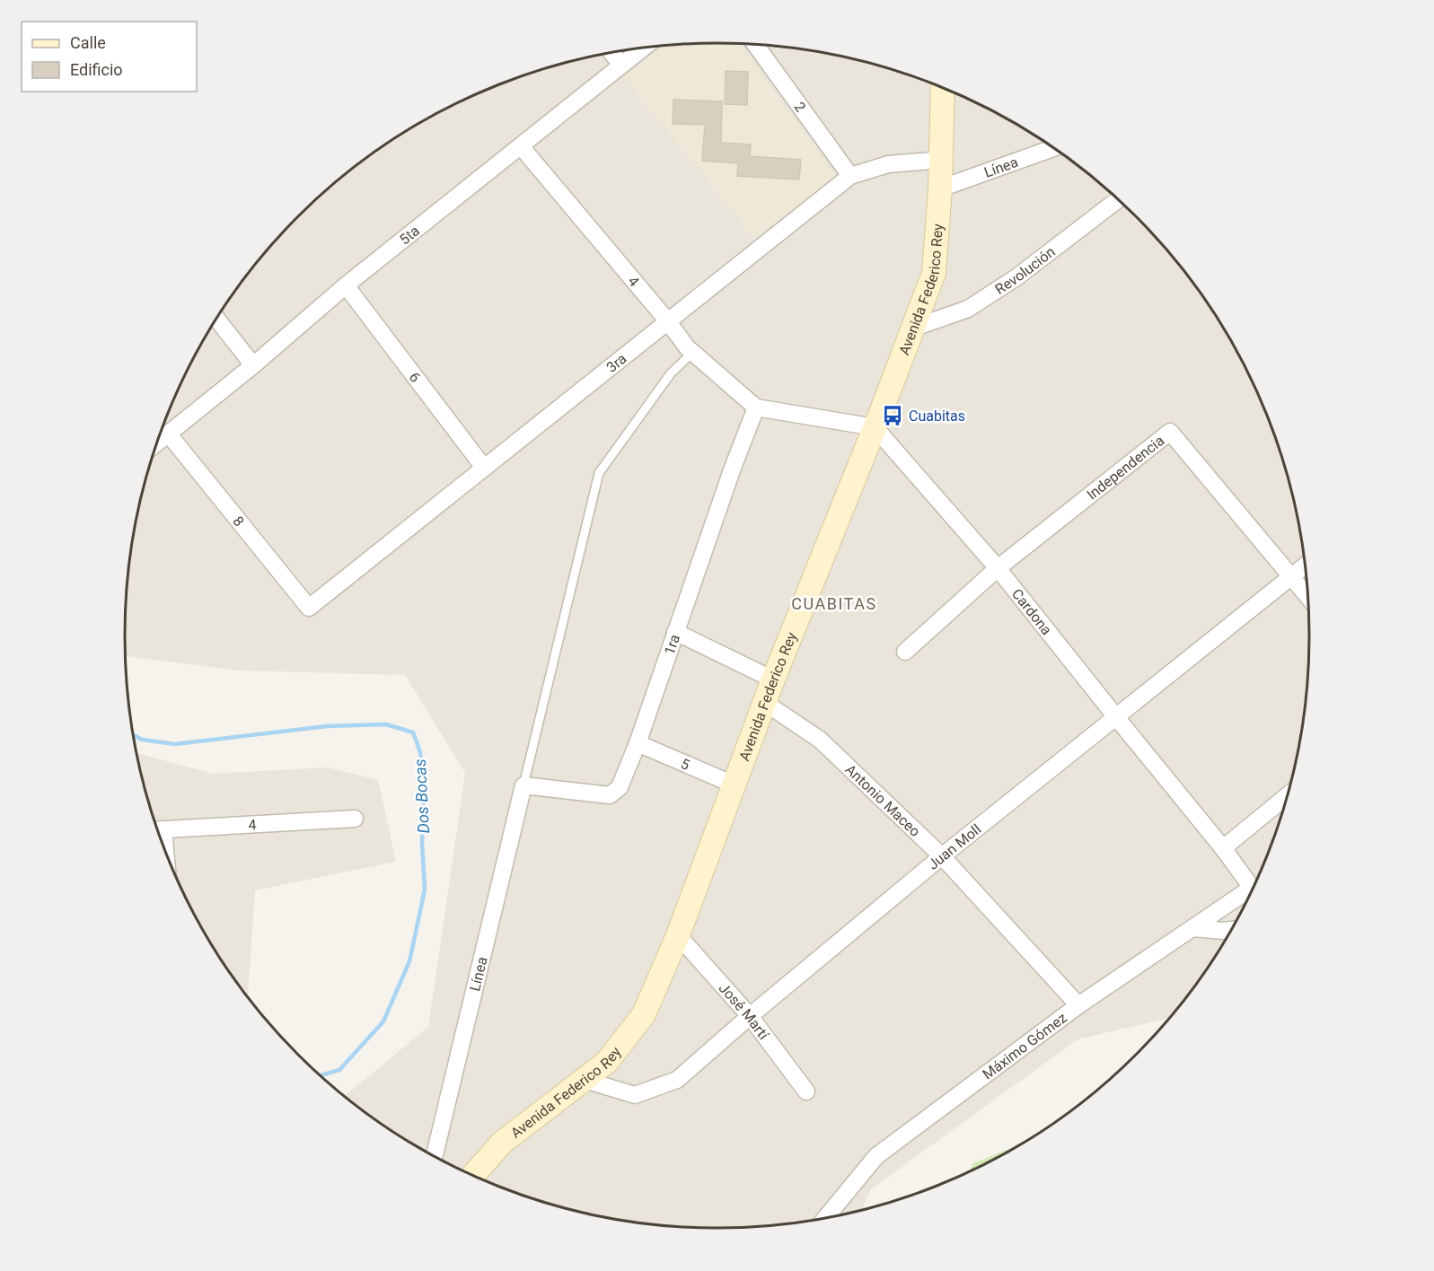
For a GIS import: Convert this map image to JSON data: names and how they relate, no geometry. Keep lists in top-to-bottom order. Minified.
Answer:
{"streets":{"main road":["Avenida Federico Rey"],"street":["2","Línea","5ta","Revolución","4","3ra","6","Independencia","8","Cardona","1ra","5","Antonio Maceo","Juan Moll","José Martí","Máximo Gómez"]},"crossings":[["2","3ra"],["Línea","Avenida Federico Rey"],["Línea","1ra"],["5ta","4"],["5ta","6"],["5ta","8"],["Revolución","Avenida Federico Rey"],["4","3ra"],["4","1ra"],["Avenida Federico Rey","3ra"],["Avenida Federico Rey","Cardona"],["Avenida Federico Rey","5"],["Avenida Federico Rey","Antonio Maceo"],["Avenida Federico Rey","Juan Moll"],["Avenida Federico Rey","José Martí"],["3ra","6"],["3ra","8"],["Independencia","Cardona"],["Independencia","Juan Moll"],["Cardona","Juan Moll"],["1ra","5"],["Antonio Maceo","Juan Moll"],["Antonio Maceo","Máximo Gómez"],["Juan Moll","José Martí"]],"districts":["CUABITAS"],"water":["Dos Bocas"],"places":{"bus stop":["Cuabitas"]},"legend":["Calle","Edificio"]}
